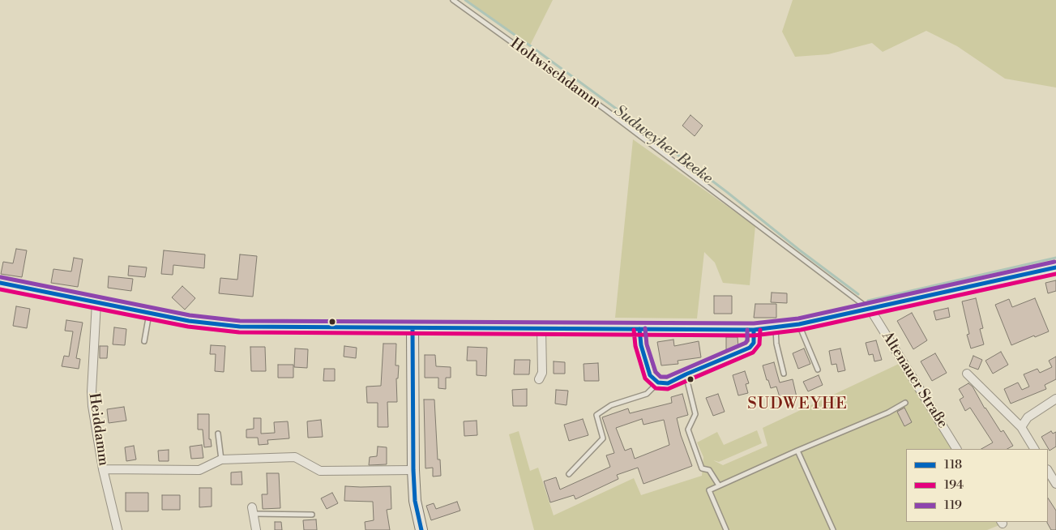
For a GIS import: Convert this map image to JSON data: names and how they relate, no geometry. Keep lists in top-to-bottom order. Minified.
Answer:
{"streets":{"street":["Altenauer Straße","Heiddamm"],"lane":["Holtwischdamm"]},"crossings":[["Holtwischdamm","Altenauer Straße"]],"districts":["SUDWEYHE"],"water":["Sudweyher Beeke"],"lines":["transit line 119","transit line 118","transit line 194"],"legend":["118","194","119"]}
